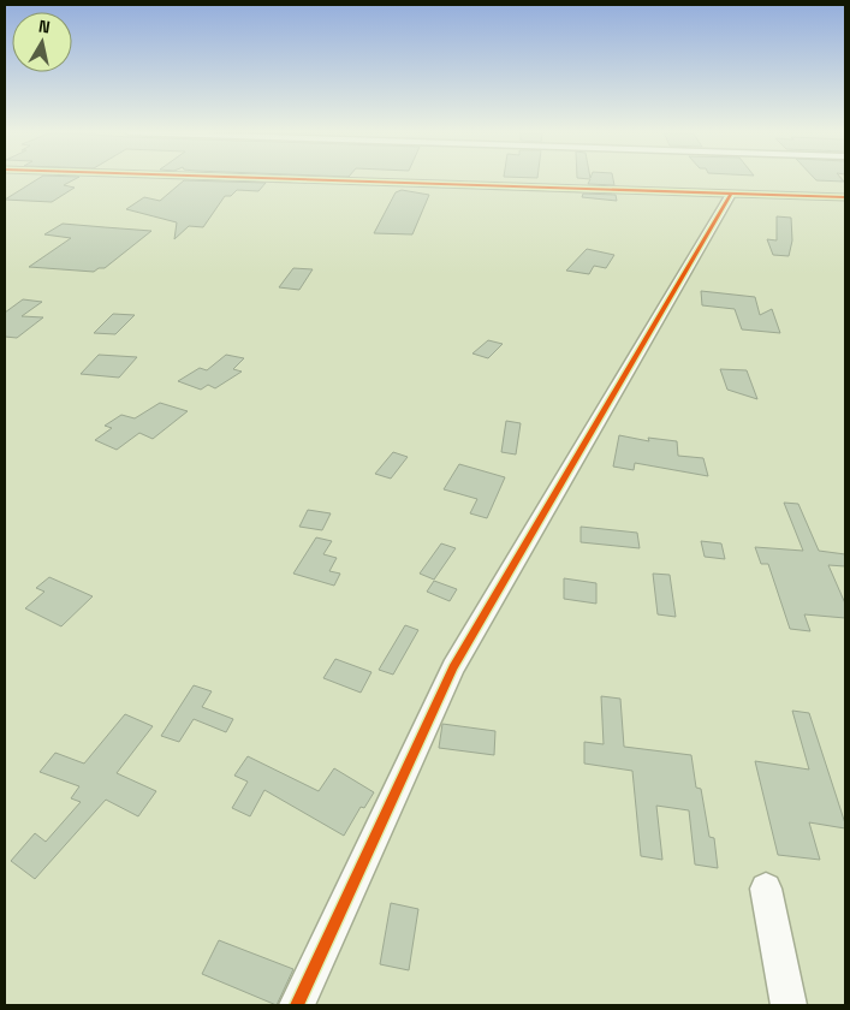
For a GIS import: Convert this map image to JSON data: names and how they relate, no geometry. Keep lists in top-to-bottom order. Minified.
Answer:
{"north":"top"}
